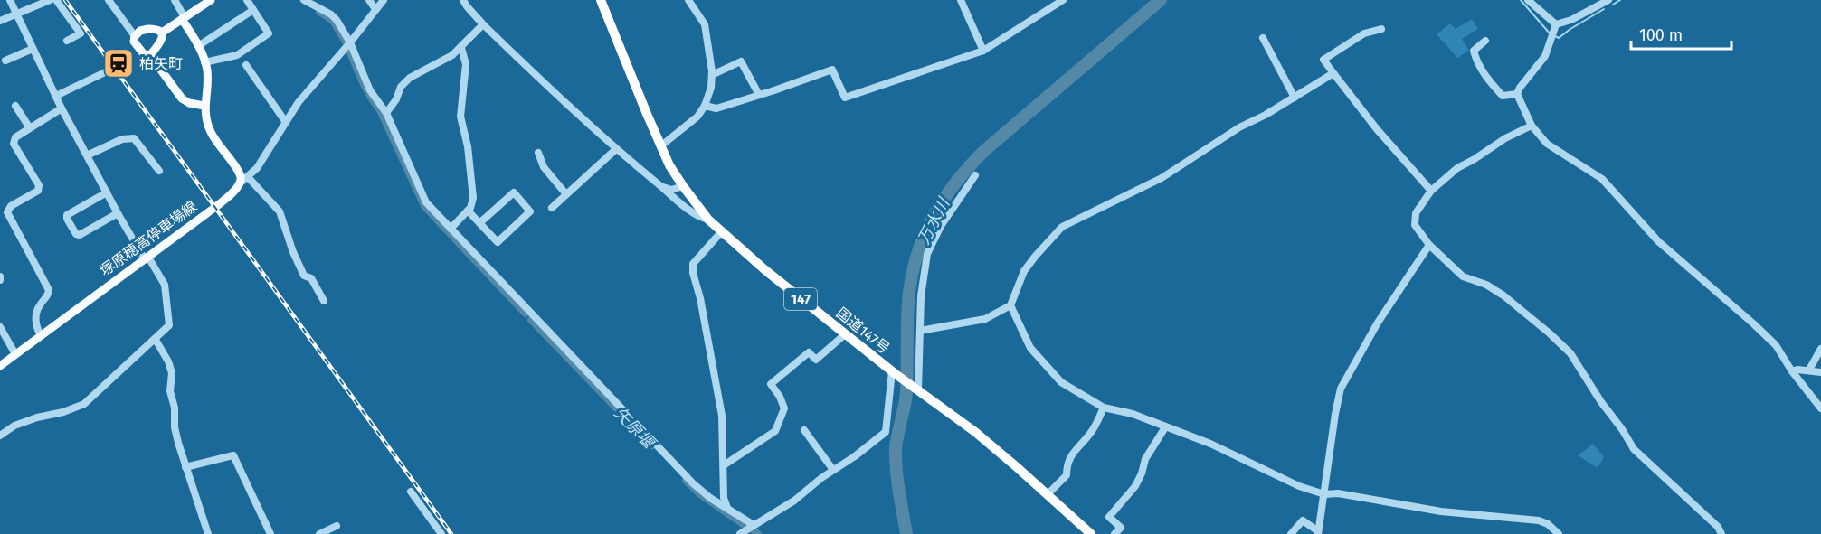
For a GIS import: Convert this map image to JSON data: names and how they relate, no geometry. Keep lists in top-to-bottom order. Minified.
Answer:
{"streets":{"highway":["147","国道147号"],"main road":["塚原穂高停車場線"]},"water":["万水川","矢原堰"],"places":{"station":["柏矢町"]},"scale_bar":"100 m"}
